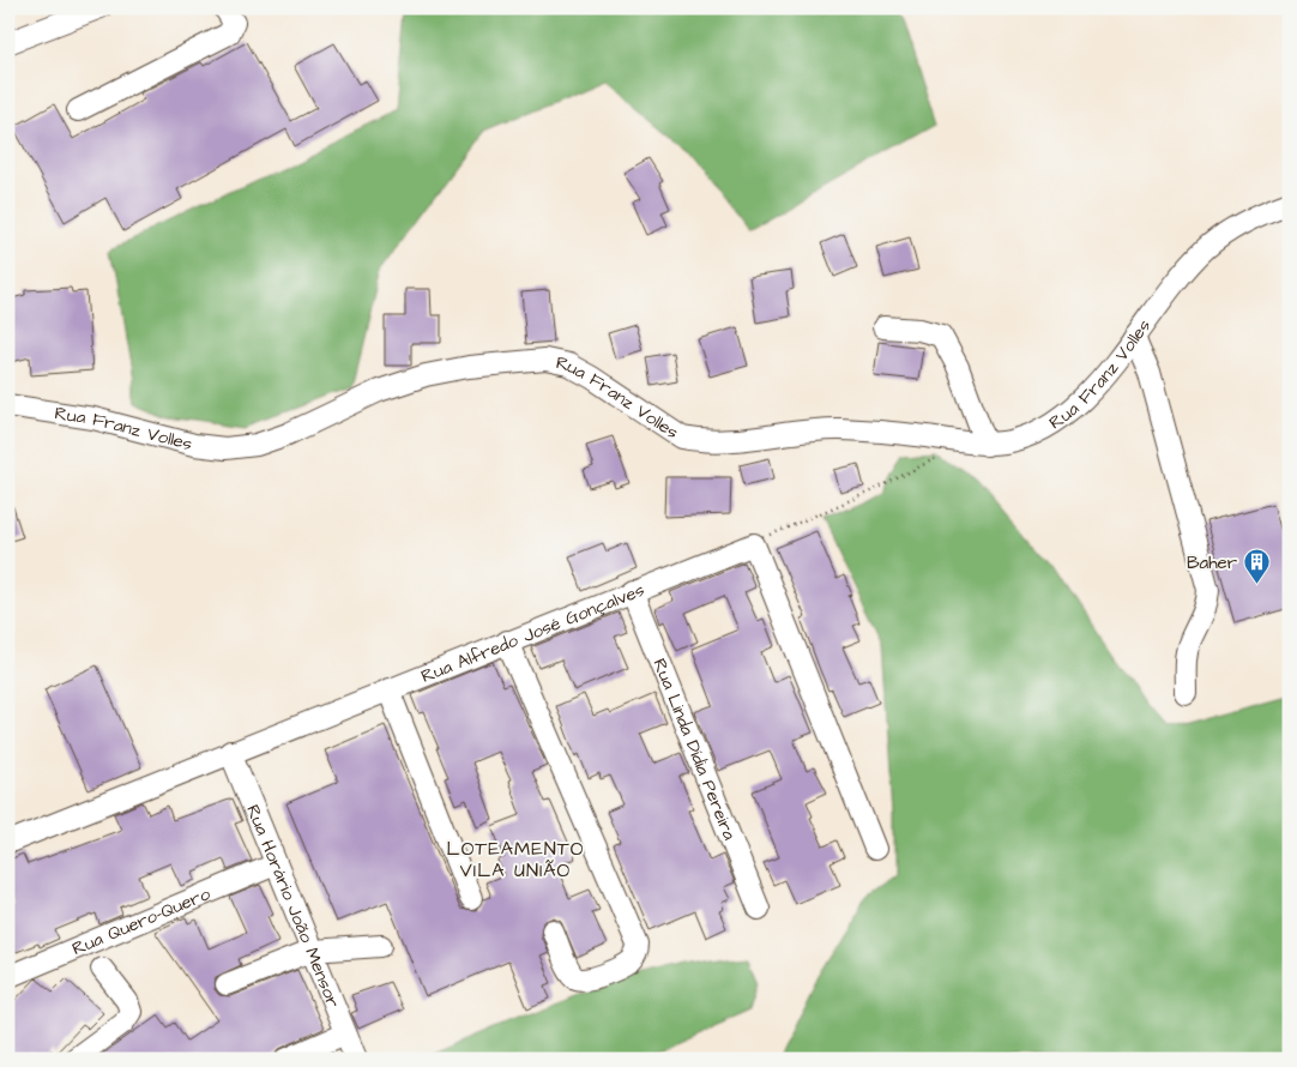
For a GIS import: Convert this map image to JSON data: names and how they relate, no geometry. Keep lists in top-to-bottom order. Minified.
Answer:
{"streets":{"street":["Rua Franz Volles","Rua Alfredo José Gonçalves","Rua Linda Dídia Pereira","Rua Horário João Mensor","Rua Quero-Quero"]},"crossings":[["Rua Alfredo José Gonçalves","Rua Linda Dídia Pereira"],["Rua Alfredo José Gonçalves","Rua Horário João Mensor"],["Rua Horário João Mensor","Rua Quero-Quero"]],"districts":["LOTEAMENTO VILA UNIÃO"],"places":{"building":["Baher"]}}
